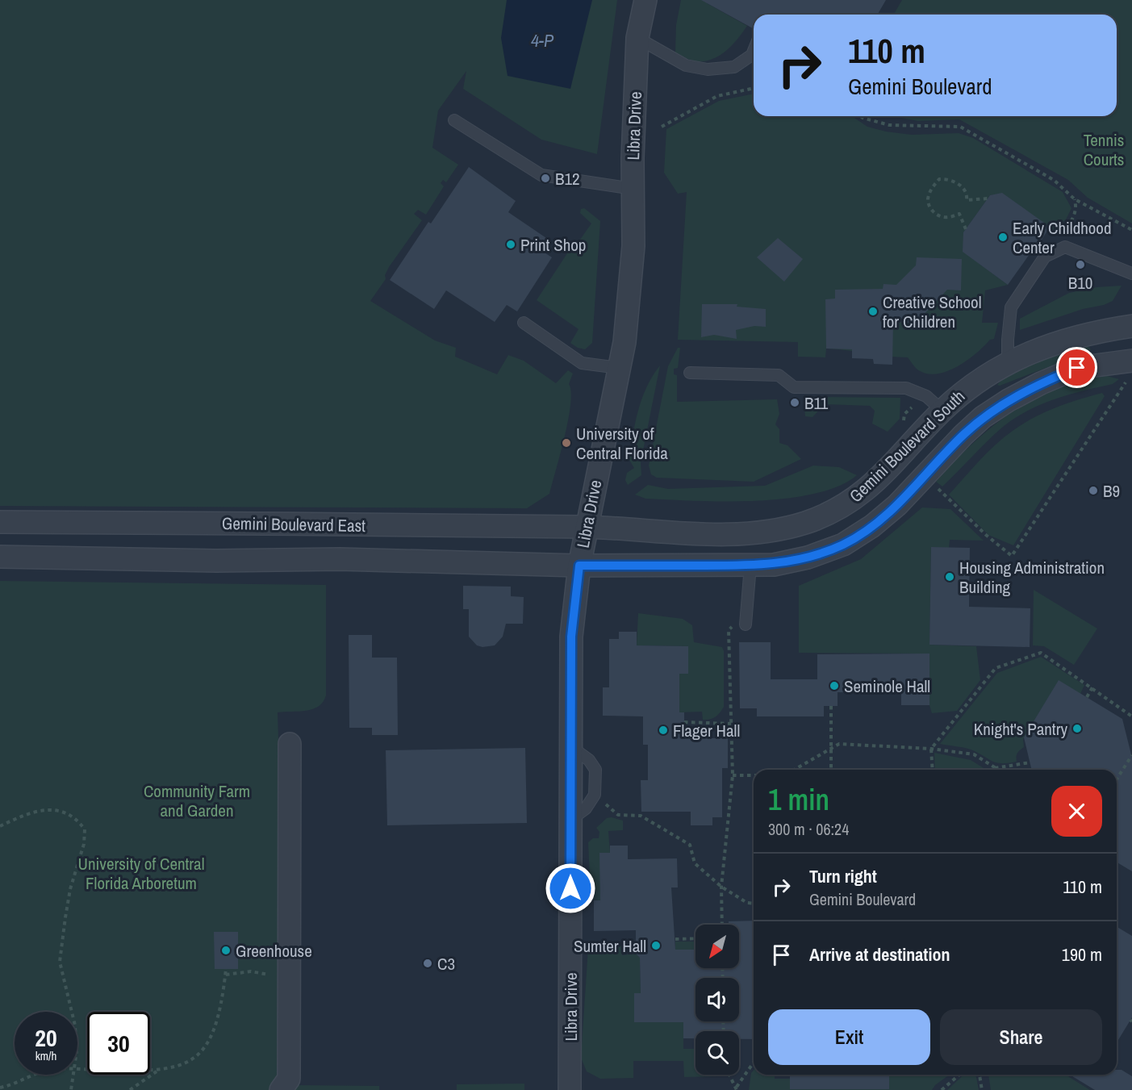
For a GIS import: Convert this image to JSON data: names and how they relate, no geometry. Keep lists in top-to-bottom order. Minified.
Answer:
{"streets":{"street":["Libra Drive","Gemini Boulevard South","Gemini Boulevard East"]},"crossings":[["Libra Drive","Gemini Boulevard South"],["Libra Drive","Gemini Boulevard East"],["Gemini Boulevard South","Gemini Boulevard East"]],"water":["4-P"],"parks":["Tennis Courts","Community Farm and Garden","University of Central Florida Arboretum"],"places":["B12","Early Childhood Center","Print Shop","B10","Creative School for Children","B11","University of Central Florida","B9","Housing Administration Building","Seminole Hall","Knight's Pantry","Flager Hall","Sumter Hall","Greenhouse","C3"],"north":"bottom left","page":{"turn":["110 m","Gemini Boulevard"],"heading":["1 min","300 m · 06:24"],"list":[{"name":"Turn right","note":"Gemini Boulevard","value":"110 m"},{"name":"Arrive at destination","value":"190 m"}],"buttons":["Exit","Share"],"speed":"20 km/h","limit":"30"}}
